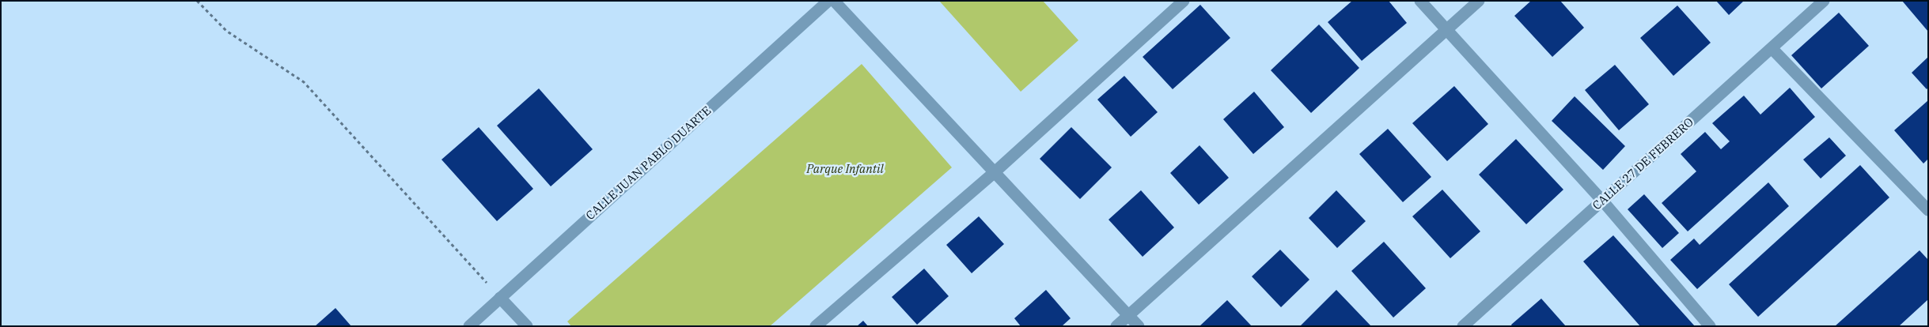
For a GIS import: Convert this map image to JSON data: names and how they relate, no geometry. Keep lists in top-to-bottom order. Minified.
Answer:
{"streets":{"street":["CALLE JUAN PABLO DUARTE","CALLE 27 DE FEBRERO"]},"parks":["Parque Infantil"]}
